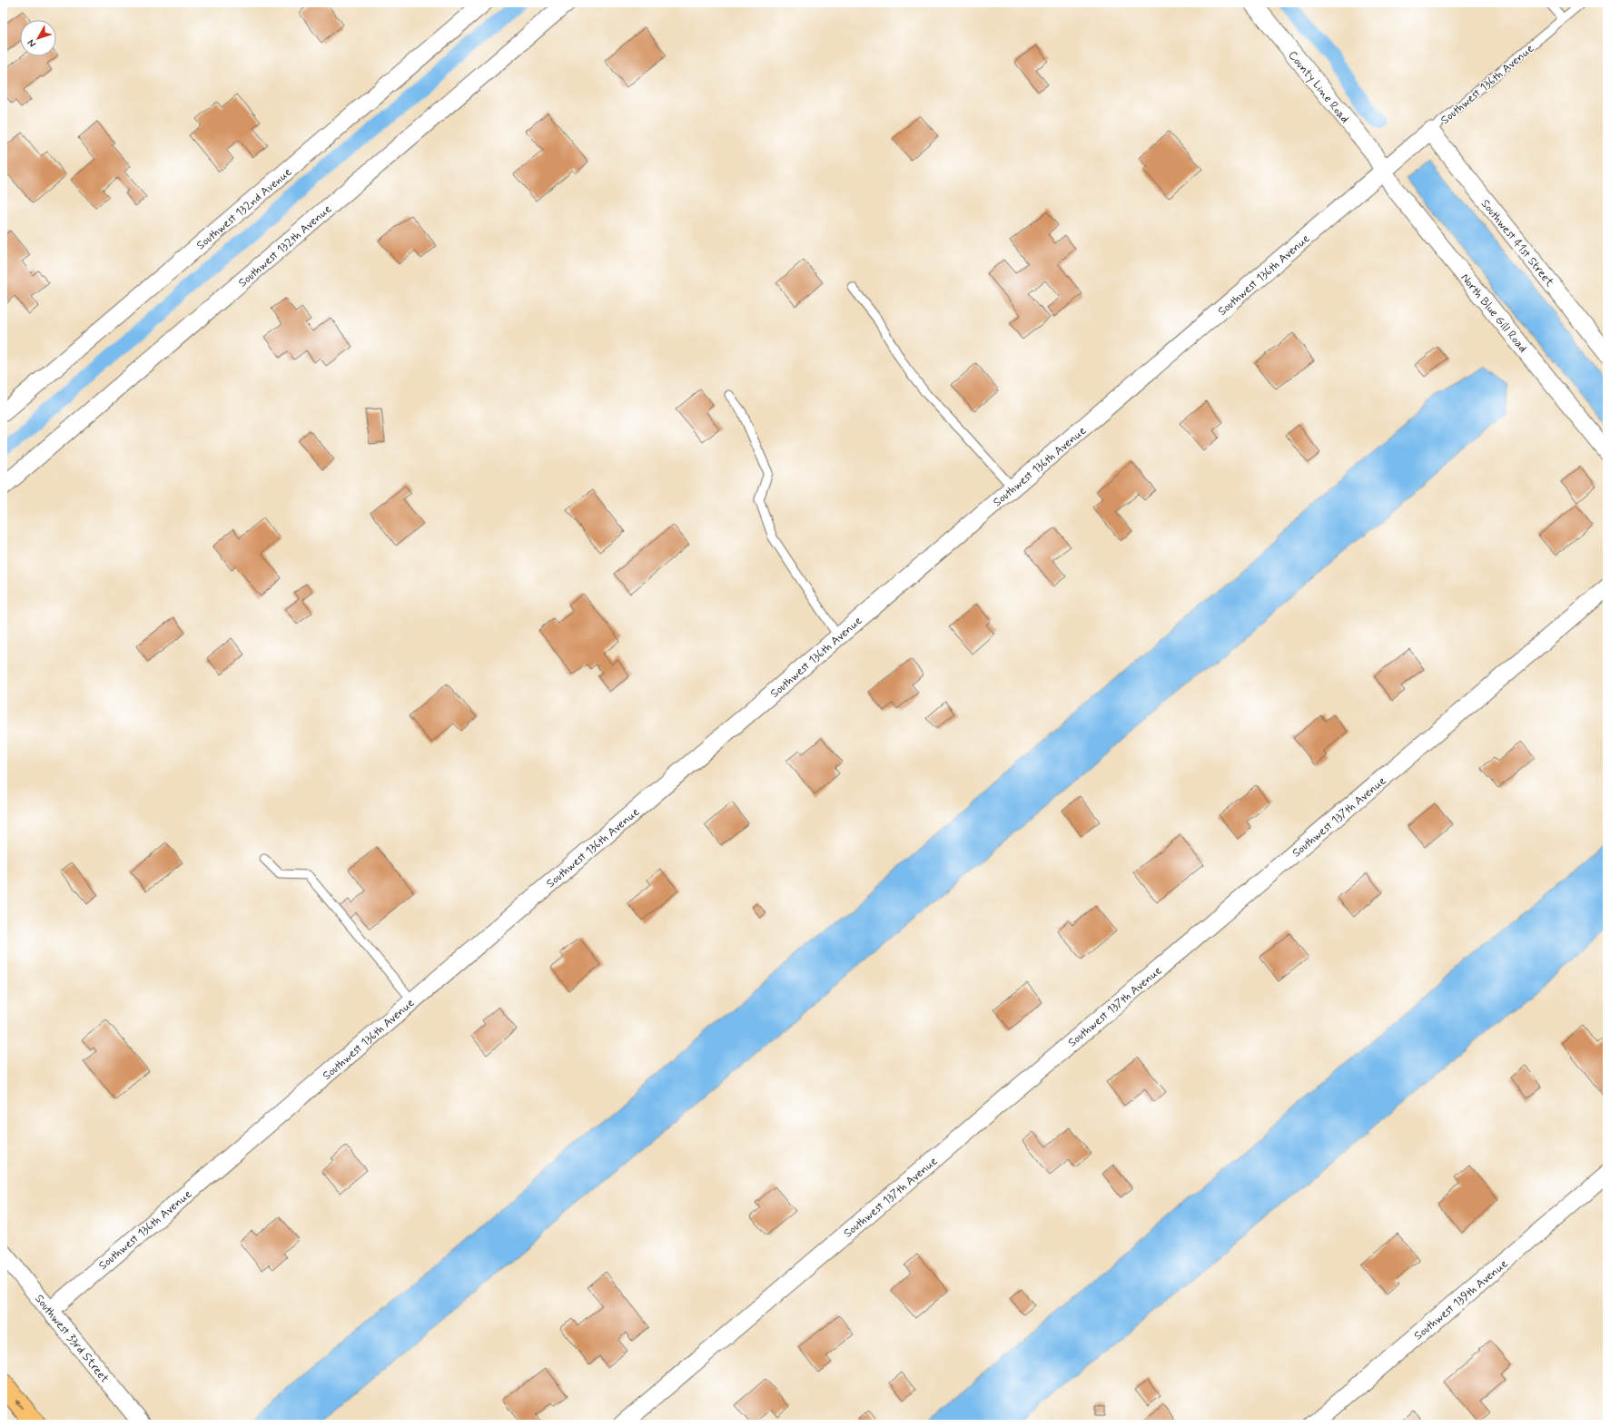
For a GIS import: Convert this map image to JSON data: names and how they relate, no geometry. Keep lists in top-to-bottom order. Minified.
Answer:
{"streets":{"street":["Southwest 136th Avenue","County Line Road","Southwest 132nd Avenue","Southwest 41st Street","Southwest 132th Avenue","North Blue Gill Road","Southwest 137th Avenue","Southwest 139th Avenue","Southwest 33rd Street"]},"crossings":[["Southwest 136th Avenue","County Line Road"],["Southwest 136th Avenue","Southwest 41st Street"],["Southwest 136th Avenue","North Blue Gill Road"],["Southwest 136th Avenue","Southwest 33rd Street"],["County Line Road","North Blue Gill Road"]],"north":"bottom left"}
